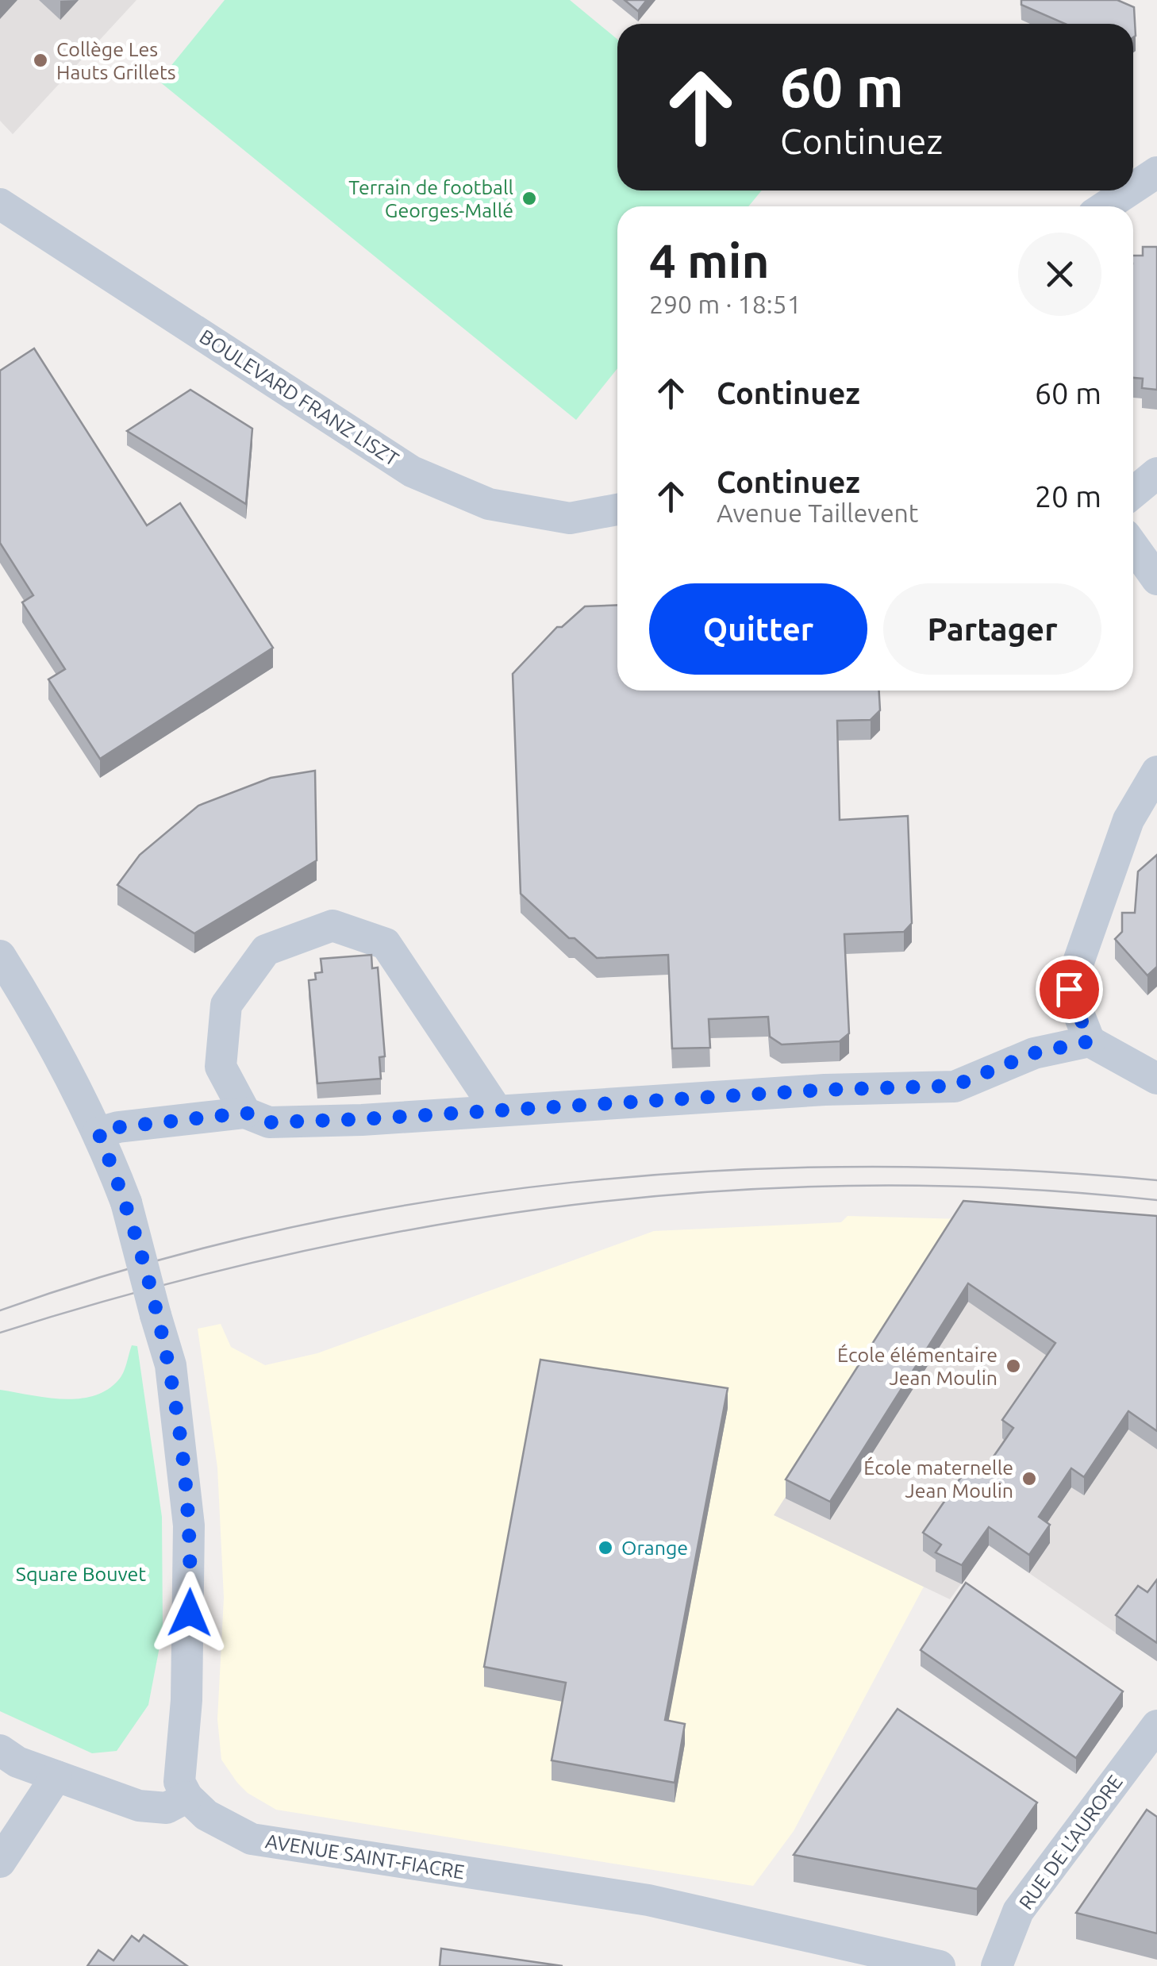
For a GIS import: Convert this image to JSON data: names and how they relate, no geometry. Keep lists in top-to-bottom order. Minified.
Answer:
{"streets":{"street":["BOULEVARD FRANZ LISZT","RUE DE L'AURORE","AVENUE SAINT-FIACRE"]},"parks":["Square Bouvet"],"places":["Collège Les Hauts Grillets","Terrain de football Georges-Mallé","École élémentaire Jean Moulin","École maternelle Jean Moulin","Orange"],"page":{"turn":["60 m","Continuez"],"heading":["4 min","290 m · 18:51"],"list":[{"name":"Continuez","value":"60 m"},{"name":"Continuez","note":"Avenue Taillevent","value":"20 m"}],"buttons":["Quitter","Partager"]}}
